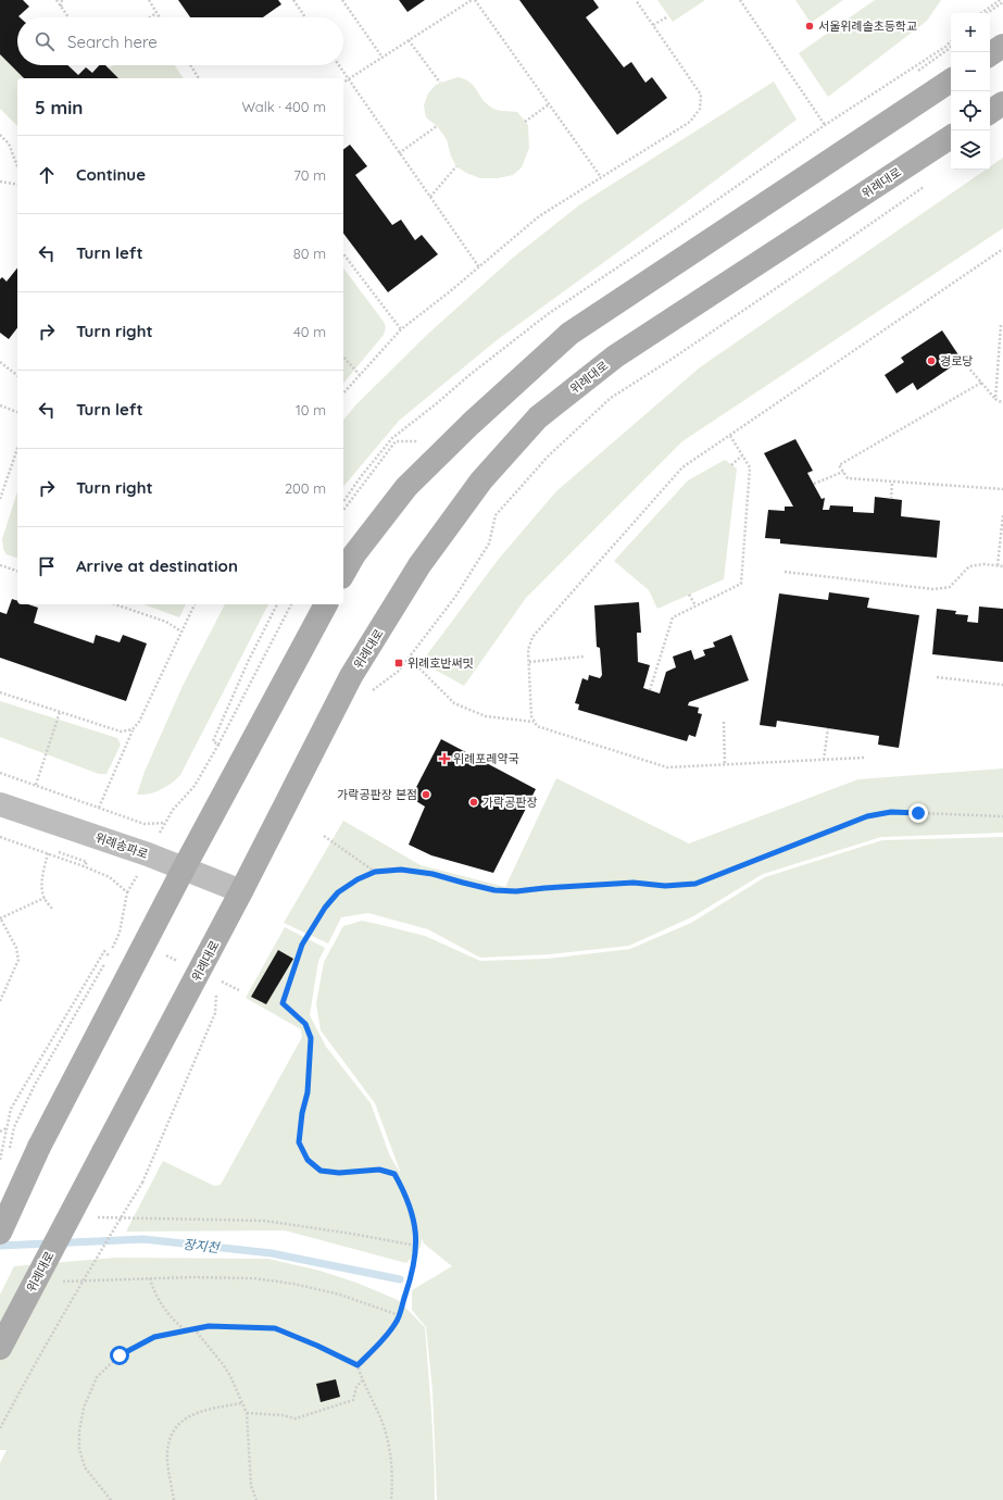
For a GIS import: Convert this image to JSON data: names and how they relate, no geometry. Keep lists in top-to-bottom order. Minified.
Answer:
{"streets":{"main road":["위례대로","위례송파로"]},"crossings":[["위례대로","위례송파로"]],"water":["장지천"],"places":{"other":["서울위례솔초등학교","경로당","가락공판장 본점","가락공판장"],"transit":["위례호반써밋"],"health":["위례포레약국"]},"page":{"map_buttons":["+","−"],"search":"Search here","heading":["5 min","Walk · 400 m"],"list":[["Continue","70 m"],["Turn left","80 m"],["Turn right","40 m"],["Turn left","10 m"],["Turn right","200 m"],"Arrive at destination"]}}
